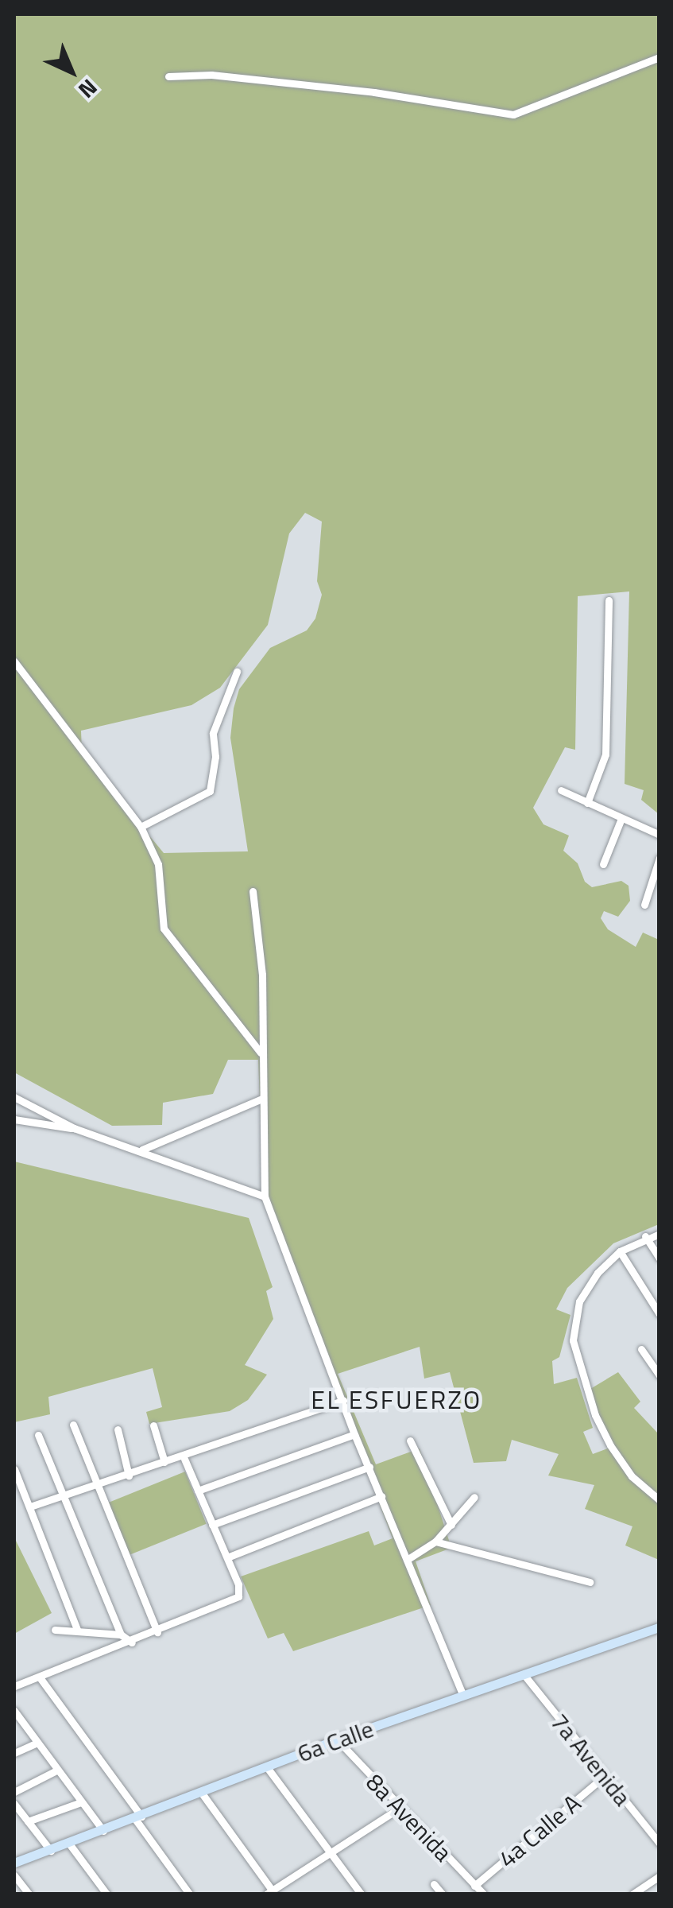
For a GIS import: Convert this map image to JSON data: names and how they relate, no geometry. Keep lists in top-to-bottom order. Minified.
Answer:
{"streets":{"main road":["6a Calle"],"street":["7a Avenida","8a Avenida","4a Calle A"]},"crossings":[["6a Calle","7a Avenida"],["6a Calle","8a Avenida"],["7a Avenida","4a Calle A"],["8a Avenida","4a Calle A"]],"districts":["EL ESFUERZO"],"north":"bottom right"}
